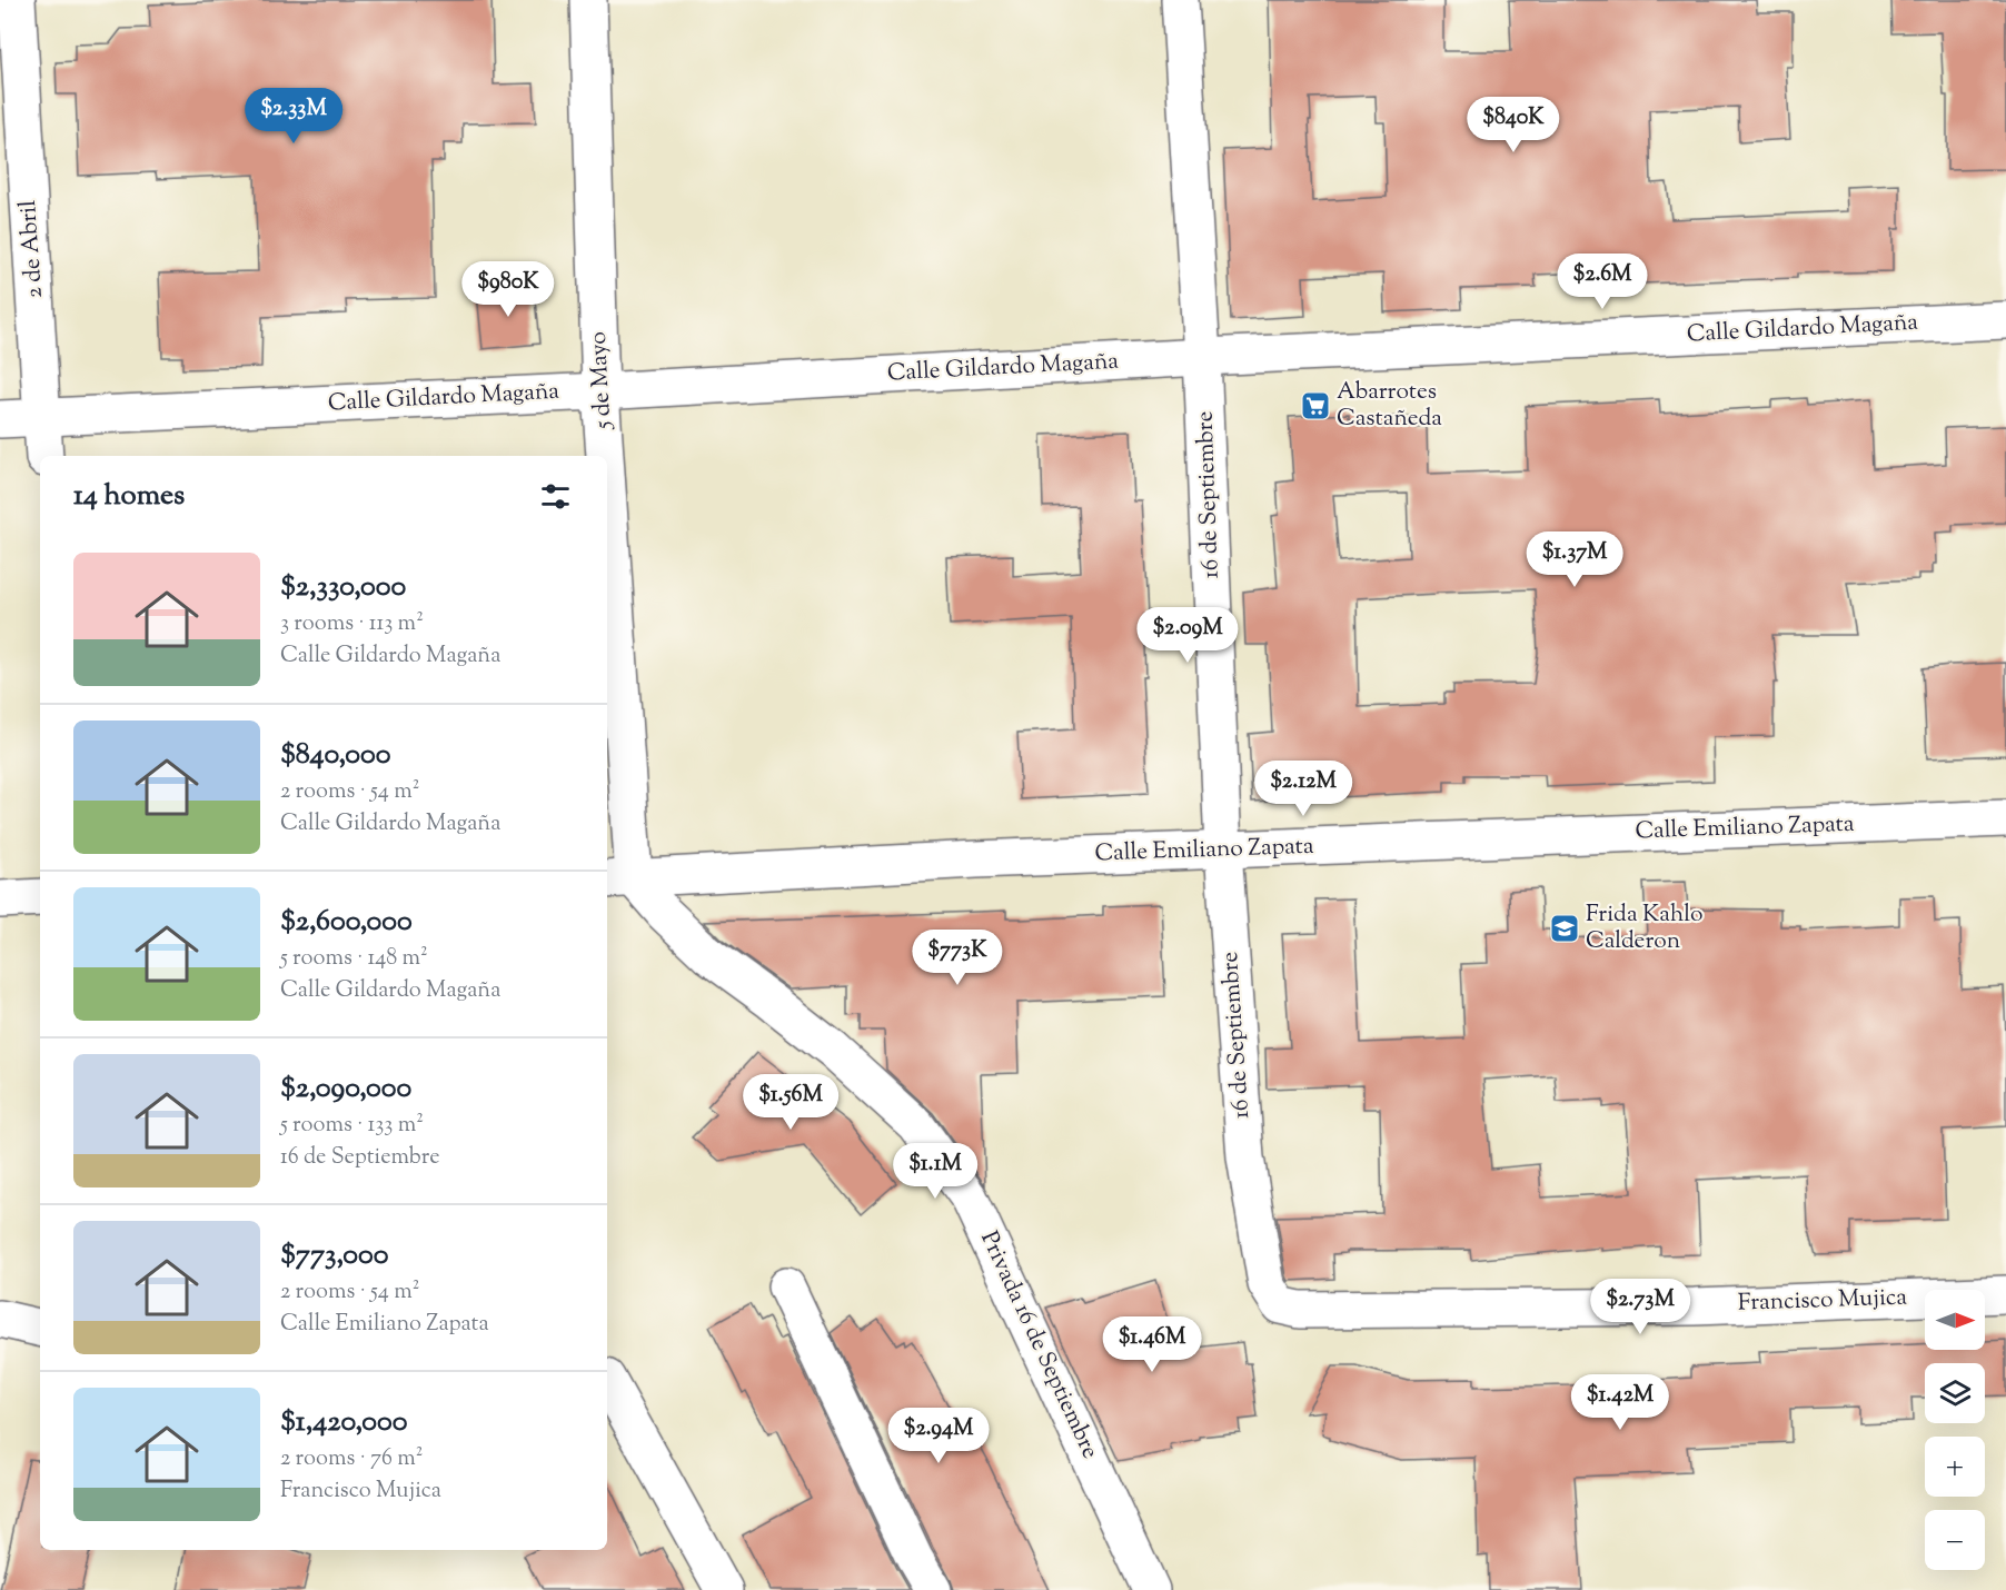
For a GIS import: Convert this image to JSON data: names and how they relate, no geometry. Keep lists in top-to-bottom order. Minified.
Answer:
{"streets":{"street":["2 de Abril","Calle Gildardo Magaña","5 de Mayo","16 de Septiembre","Calle Emiliano Zapata","Francisco Mujica","Privada 16 de Septiembre"]},"crossings":[["2 de Abril","Calle Gildardo Magaña"],["Calle Gildardo Magaña","5 de Mayo"],["Calle Gildardo Magaña","16 de Septiembre"],["5 de Mayo","Calle Emiliano Zapata"],["5 de Mayo","Privada 16 de Septiembre"],["16 de Septiembre","Calle Emiliano Zapata"],["16 de Septiembre","Francisco Mujica"],["Calle Emiliano Zapata","Privada 16 de Septiembre"]],"places":{"supermarket":["Abarrotes Castañeda"],"school or university":["Frida Kahlo Calderon"]},"north":"right","page":{"price":["$2.33M","$840K","$2.6M","$980K","$1.37M","$2.09M","$2.12M","$773K","$1.56M","$1.1M","$2.73M","$1.46M","$1.42M","$2.94M"],"heading":"14 homes","list":[{"name":"$2,330,000","note":"3 rooms · 113 m² · Calle Gildardo Magaña"},{"name":"$840,000","note":"2 rooms · 54 m² · Calle Gildardo Magaña"},{"name":"$2,600,000","note":"5 rooms · 148 m² · Calle Gildardo Magaña"},{"name":"$2,090,000","note":"5 rooms · 133 m² · 16 de Septiembre"},{"name":"$773,000","note":"2 rooms · 54 m² · Calle Emiliano Zapata"},{"name":"$1,420,000","note":"2 rooms · 76 m² · Francisco Mujica"}],"map_buttons":["+","−"]}}
